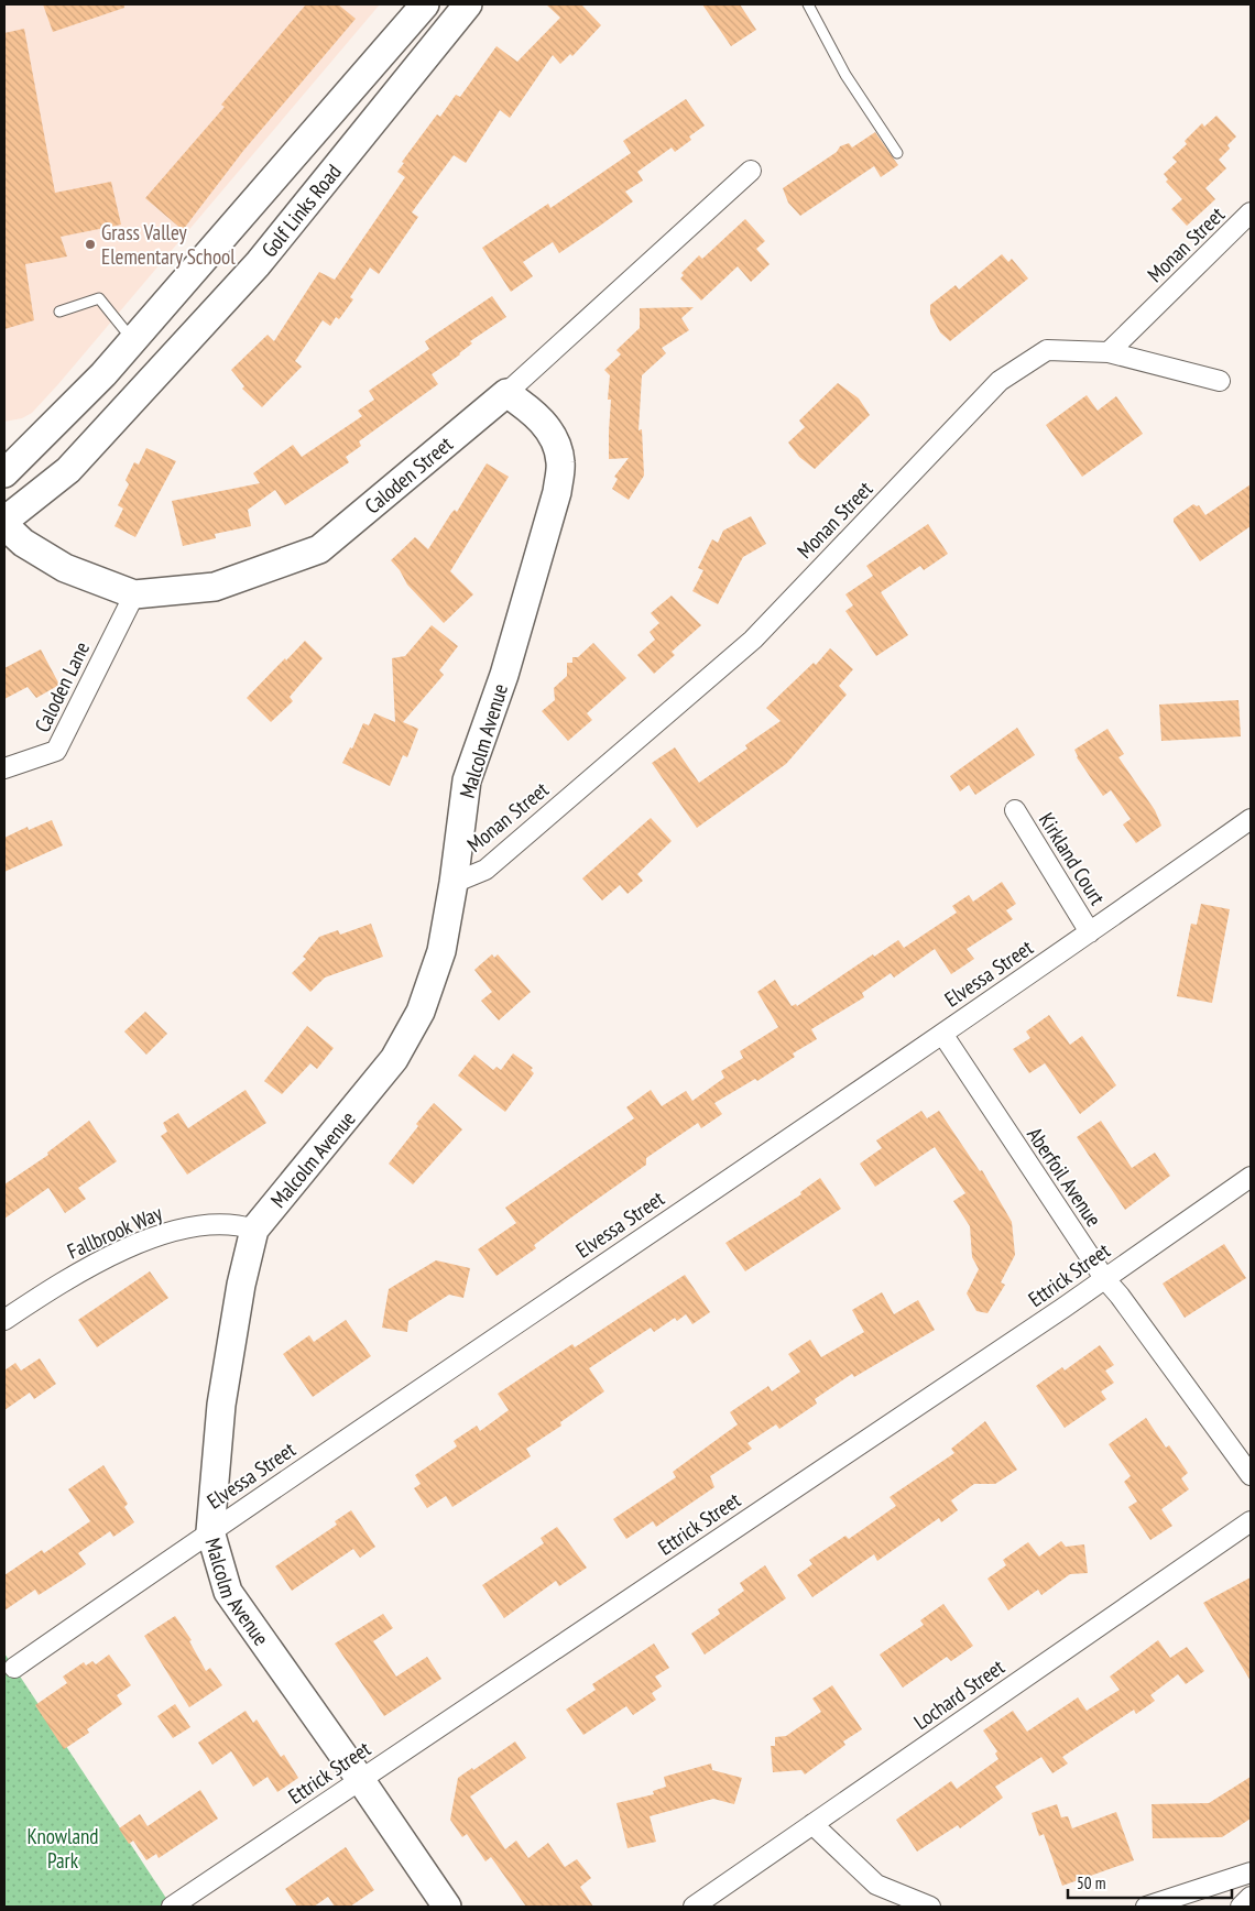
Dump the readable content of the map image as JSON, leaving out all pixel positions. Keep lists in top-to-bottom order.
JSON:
{
  "streets": {
    "street": [
      "Golf Links Road",
      "Monan Street",
      "Caloden Street",
      "Caloden Lane",
      "Malcolm Avenue",
      "Kirkland Court",
      "Elvessa Street",
      "Aberfoil Avenue",
      "Fallbrook Way",
      "Ettrick Street",
      "Lochard Street"
    ]
  },
  "crossings": [
    ["Monan Street", "Malcolm Avenue"],
    ["Caloden Street", "Caloden Lane"],
    ["Caloden Street", "Malcolm Avenue"],
    ["Malcolm Avenue", "Elvessa Street"],
    ["Malcolm Avenue", "Fallbrook Way"],
    ["Malcolm Avenue", "Ettrick Street"],
    ["Kirkland Court", "Elvessa Street"],
    ["Elvessa Street", "Aberfoil Avenue"],
    ["Aberfoil Avenue", "Ettrick Street"]
  ],
  "parks": ["Knowland Park"],
  "places": ["Grass Valley Elementary School"],
  "scale_bar": "50 m"
}
